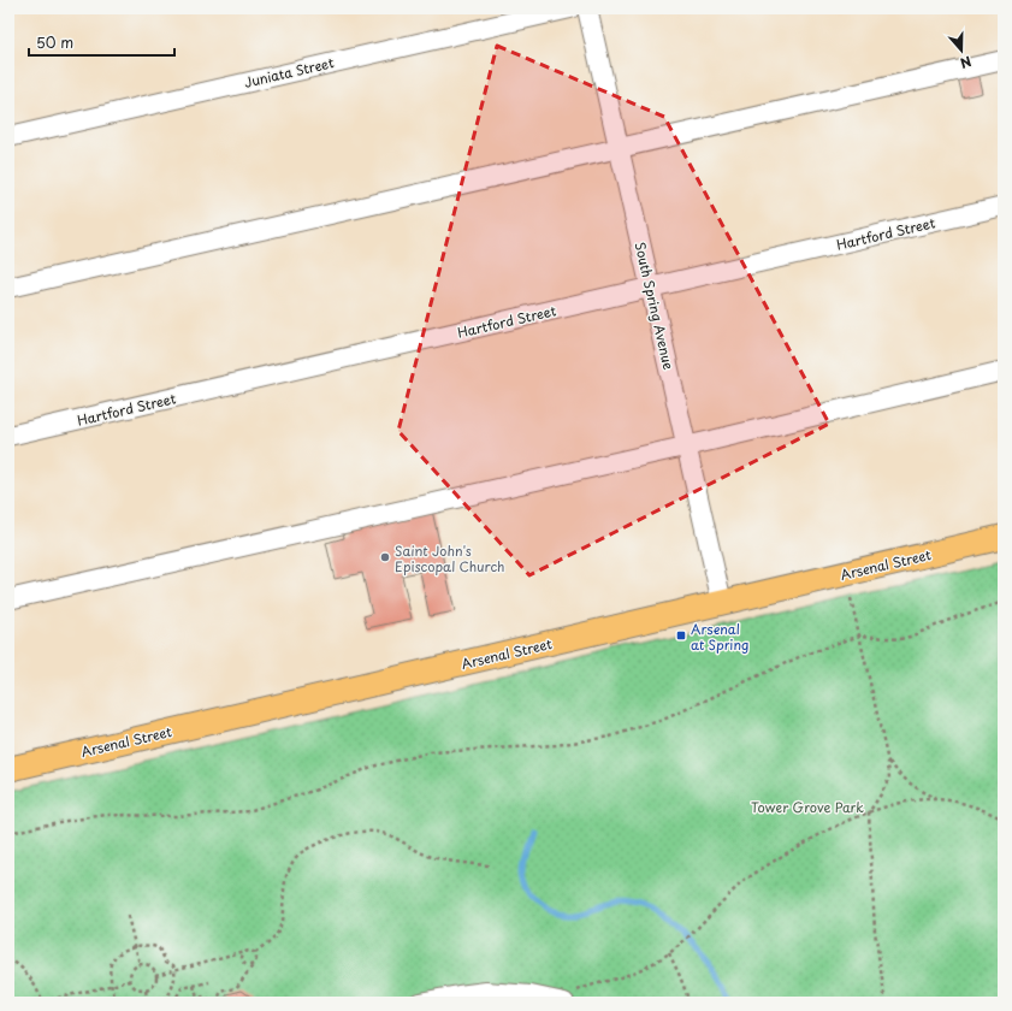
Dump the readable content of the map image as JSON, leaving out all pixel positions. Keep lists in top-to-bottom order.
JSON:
{
  "streets": {
    "main road": ["Arsenal Street"],
    "street": ["Juniata Street", "Hartford Street", "South Spring Avenue"]
  },
  "crossings": [
    ["Hartford Street", "South Spring Avenue"],
    ["South Spring Avenue", "Arsenal Street"]
  ],
  "parks": ["Tower Grove Park"],
  "places": {
    "other": ["Saint John's Episcopal Church"],
    "transit": ["Arsenal at Spring"]
  },
  "scale_bar": "50 m",
  "north": "bottom"
}
